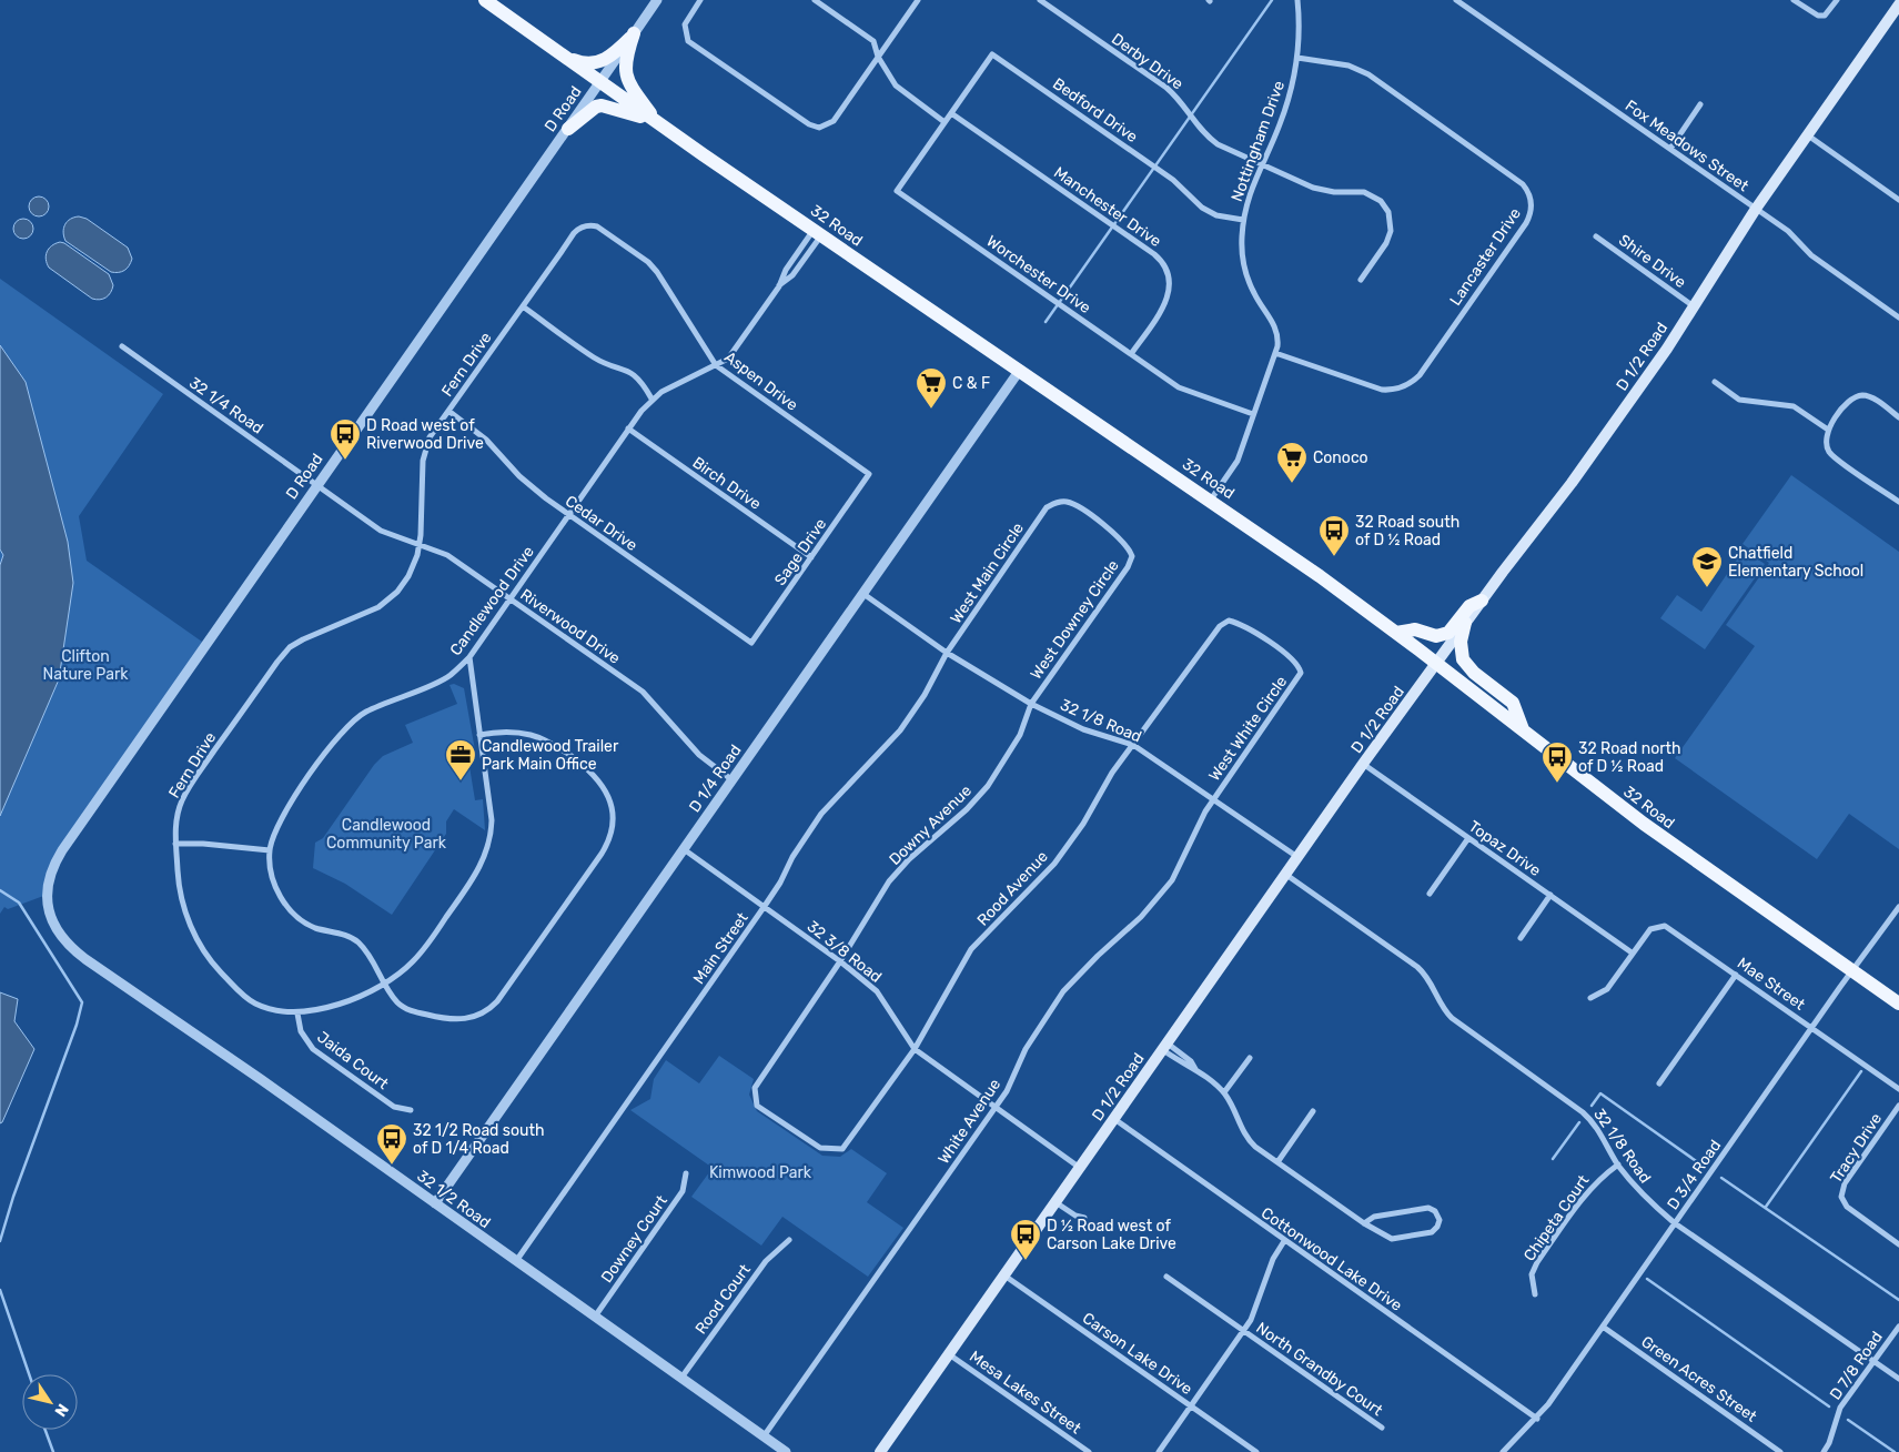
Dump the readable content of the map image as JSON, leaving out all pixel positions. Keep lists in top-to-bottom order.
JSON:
{
  "streets": {
    "main road": ["32 Road", "D 1/2 Road"],
    "street": [
      "Derby Drive",
      "D Road",
      "Bedford Drive",
      "Nottingham Drive",
      "Fox Meadows Street",
      "Manchester Drive",
      "Lancaster Drive",
      "Shire Drive",
      "Worchester Drive",
      "Fern Drive",
      "Aspen Drive",
      "32 1/4 Road",
      "Birch Drive",
      "Cedar Drive",
      "Sage Drive",
      "West Main Circle",
      "Candlewood Drive",
      "West Downey Circle",
      "Riverwood Drive",
      "32 1/8 Road",
      "West White Circle",
      "D 1/4 Road",
      "Downy Avenue",
      "Topaz Drive",
      "Rood Avenue",
      "Main Street",
      "32 3/8 Road",
      "Mae Street",
      "Jaida Court",
      "White Avenue",
      "Tracy Drive",
      "D 3/4 Road",
      "32 1/2 Road",
      "Chipeta Court",
      "Downey Court",
      "Cottonwood Lake Drive",
      "Rood Court",
      "Carson Lake Drive",
      "D 7/8 Road",
      "North Grandby Court",
      "Green Acres Street",
      "Mesa Lakes Street"
    ]
  },
  "crossings": [
    ["Derby Drive", "Nottingham Drive"],
    ["D Road", "32 Road"],
    ["D Road", "32 1/4 Road"],
    ["D Road", "Riverwood Drive"],
    ["D Road", "32 1/2 Road"],
    ["Bedford Drive", "Nottingham Drive"],
    ["Bedford Drive", "Manchester Drive"],
    ["Bedford Drive", "Worchester Drive"],
    ["Nottingham Drive", "32 Road"],
    ["Nottingham Drive", "Lancaster Drive"],
    ["Nottingham Drive", "Worchester Drive"],
    ["Fox Meadows Street", "D 1/2 Road"],
    ["Manchester Drive", "Worchester Drive"],
    ["32 Road", "D 1/2 Road"],
    ["32 Road", "Candlewood Drive"],
    ["32 Road", "D 1/4 Road"],
    ["32 Road", "D 3/4 Road"],
    ["Shire Drive", "D 1/2 Road"],
    ["D 1/2 Road", "32 1/8 Road"],
    ["D 1/2 Road", "Topaz Drive"],
    ["D 1/2 Road", "32 3/8 Road"],
    ["D 1/2 Road", "Cottonwood Lake Drive"],
    ["D 1/2 Road", "Carson Lake Drive"],
    ["D 1/2 Road", "Mesa Lakes Street"],
    ["Fern Drive", "Aspen Drive"],
    ["Fern Drive", "Cedar Drive"],
    ["Fern Drive", "Candlewood Drive"],
    ["Fern Drive", "Riverwood Drive"],
    ["Fern Drive", "Jaida Court"],
    ["Aspen Drive", "Sage Drive"],
    ["Aspen Drive", "Candlewood Drive"],
    ["32 1/4 Road", "Riverwood Drive"],
    ["Birch Drive", "Sage Drive"],
    ["Birch Drive", "Candlewood Drive"],
    ["Cedar Drive", "Sage Drive"],
    ["Cedar Drive", "Candlewood Drive"],
    ["West Main Circle", "West Downey Circle"],
    ["West Main Circle", "32 1/8 Road"],
    ["West Main Circle", "Main Street"],
    ["Candlewood Drive", "Riverwood Drive"],
    ["West Downey Circle", "32 1/8 Road"],
    ["West Downey Circle", "Downy Avenue"],
    ["Riverwood Drive", "D 1/4 Road"],
    ["32 1/8 Road", "West White Circle"],
    ["32 1/8 Road", "D 1/4 Road"],
    ["32 1/8 Road", "Downy Avenue"],
    ["32 1/8 Road", "Rood Avenue"],
    ["32 1/8 Road", "Main Street"],
    ["32 1/8 Road", "White Avenue"],
    ["32 1/8 Road", "D 3/4 Road"],
    ["32 1/8 Road", "Chipeta Court"],
    ["32 1/8 Road", "D 7/8 Road"],
    ["West White Circle", "Rood Avenue"],
    ["West White Circle", "White Avenue"],
    ["D 1/4 Road", "32 3/8 Road"],
    ["D 1/4 Road", "32 1/2 Road"],
    ["Downy Avenue", "Rood Avenue"],
    ["Downy Avenue", "32 3/8 Road"],
    ["Topaz Drive", "Mae Street"],
    ["Rood Avenue", "32 3/8 Road"],
    ["Main Street", "32 3/8 Road"],
    ["Main Street", "32 1/2 Road"],
    ["32 3/8 Road", "White Avenue"],
    ["Mae Street", "D 3/4 Road"],
    ["White Avenue", "32 1/2 Road"],
    ["D 3/4 Road", "Cottonwood Lake Drive"],
    ["D 3/4 Road", "Green Acres Street"],
    ["32 1/2 Road", "Downey Court"],
    ["32 1/2 Road", "Rood Court"]
  ],
  "parks": ["Clifton Nature Park", "Candlewood Community Park", "Kimwood Park"],
  "places": {
    "supermarket": ["C & F", "Conoco"],
    "bus stop": [
      "D Road west of Riverwood Drive",
      "32 Road south of D ½ Road",
      "32 Road north of D ½ Road",
      "32 1/2 Road south of D 1/4 Road",
      "D ½ Road west of Carson Lake Drive"
    ],
    "school or university": ["Chatfield Elementary School"],
    "office": ["Candlewood Trailer Park Main Office"]
  },
  "north": "bottom right"
}
